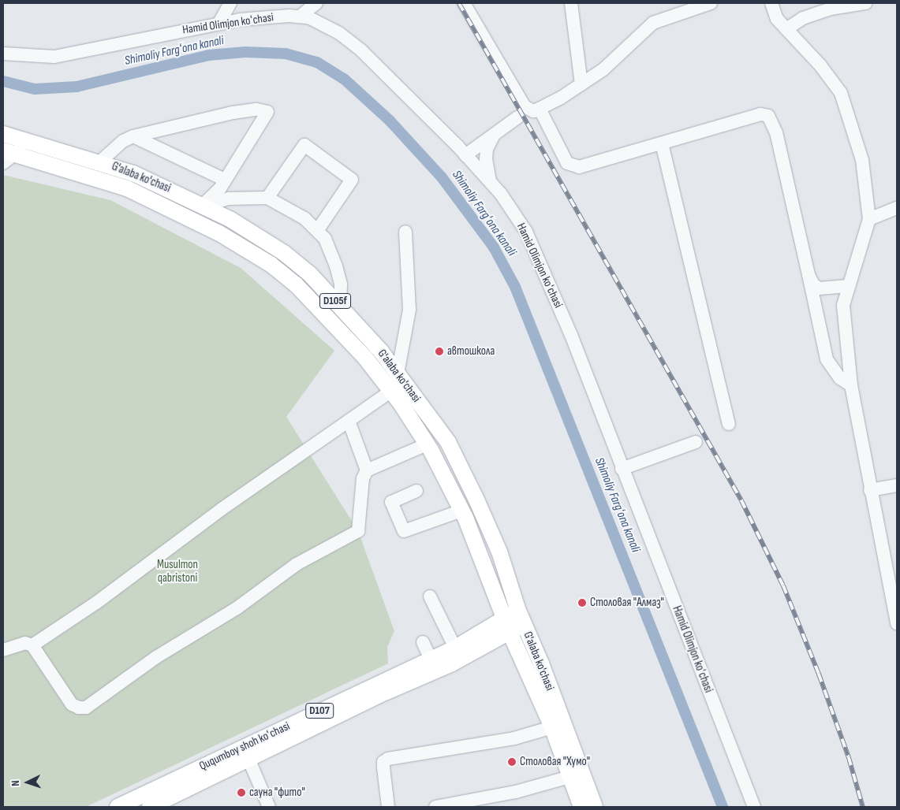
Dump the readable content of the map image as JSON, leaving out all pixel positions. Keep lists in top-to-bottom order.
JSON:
{
  "streets": {
    "main road": [
      "G'alaba ko'chasi",
      "D105f",
      "D107",
      "Ququmboy shoh koʻchasi"
    ],
    "street": ["Hamid Olimjon koʻchasi"]
  },
  "crossings": [
    ["G'alaba ko'chasi", "Ququmboy shoh koʻchasi"]
  ],
  "water": ["Shimoliy Fargʻona kanali"],
  "parks": ["Musulmon qabristoni"],
  "places": [
    "автошкола",
    "Столовая \"Алмаз\"",
    "Столовая \"Хумо\"",
    "сауна \"фито\""
  ],
  "north": "left"
}
